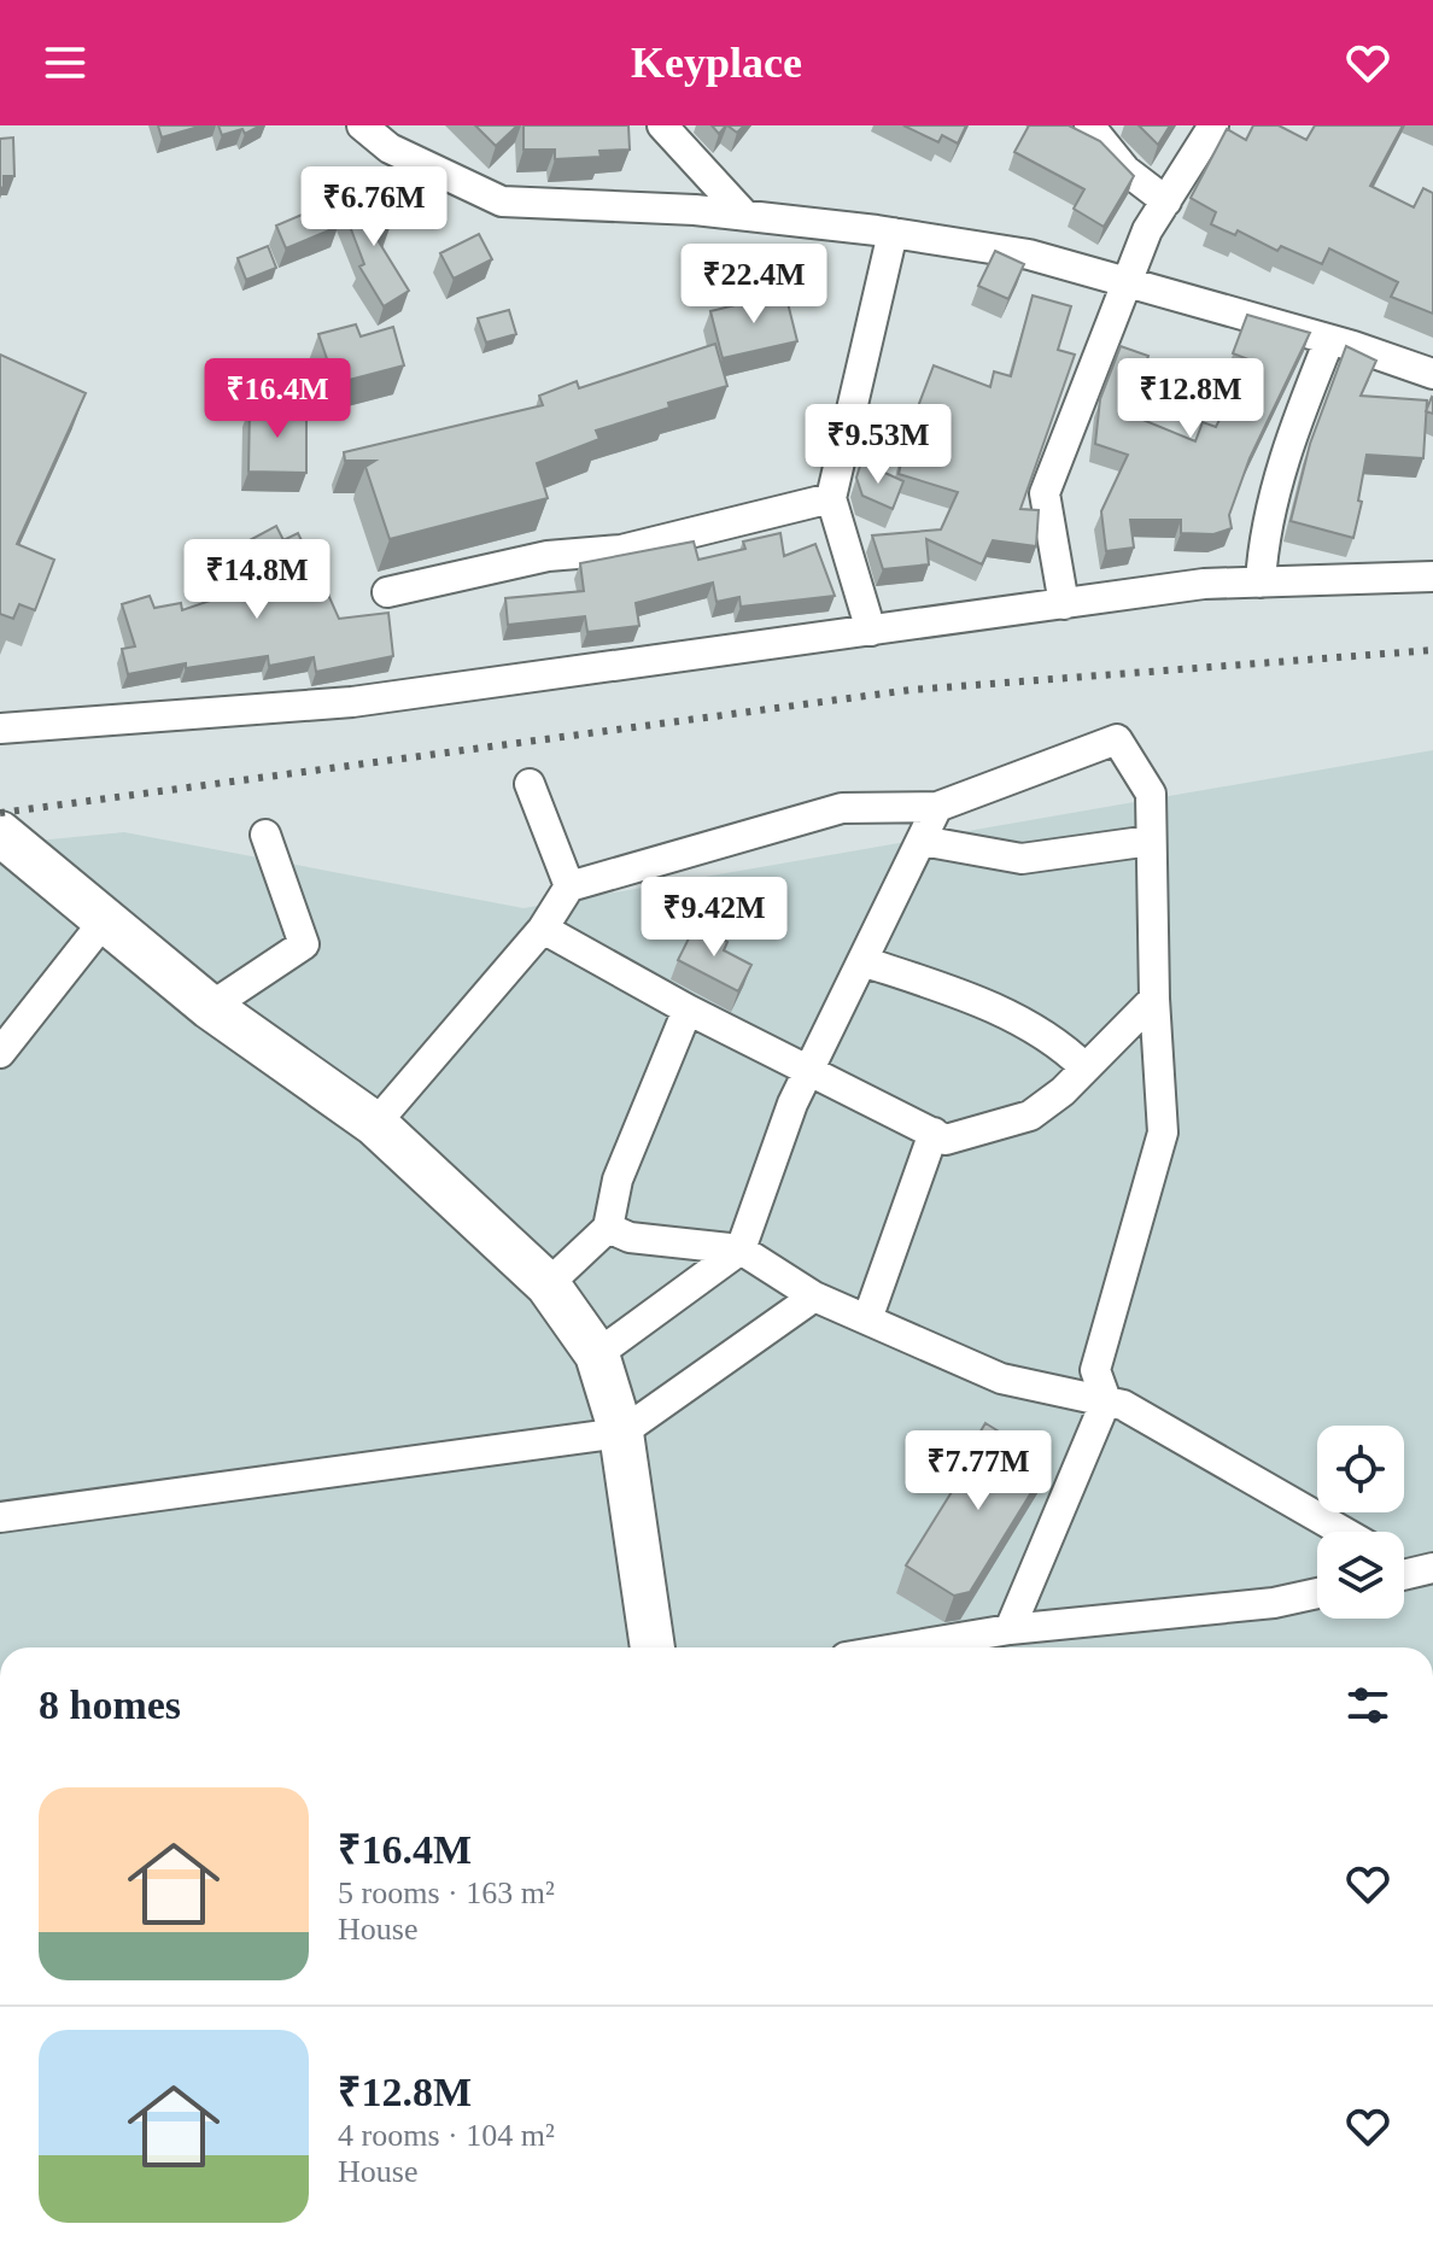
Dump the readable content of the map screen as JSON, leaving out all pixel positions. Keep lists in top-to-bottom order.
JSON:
{
  "page": {
    "header": "Keyplace",
    "price": [
      "₹6.76M",
      "₹22.4M",
      "₹16.4M",
      "₹12.8M",
      "₹9.53M",
      "₹14.8M",
      "₹9.42M",
      "₹7.77M"
    ],
    "heading": "8 homes",
    "list": [
      {
        "name": "₹16.4M",
        "note": "5 rooms · 163 m² · House"
      },
      {
        "name": "₹12.8M",
        "note": "4 rooms · 104 m² · House"
      }
    ]
  }
}
